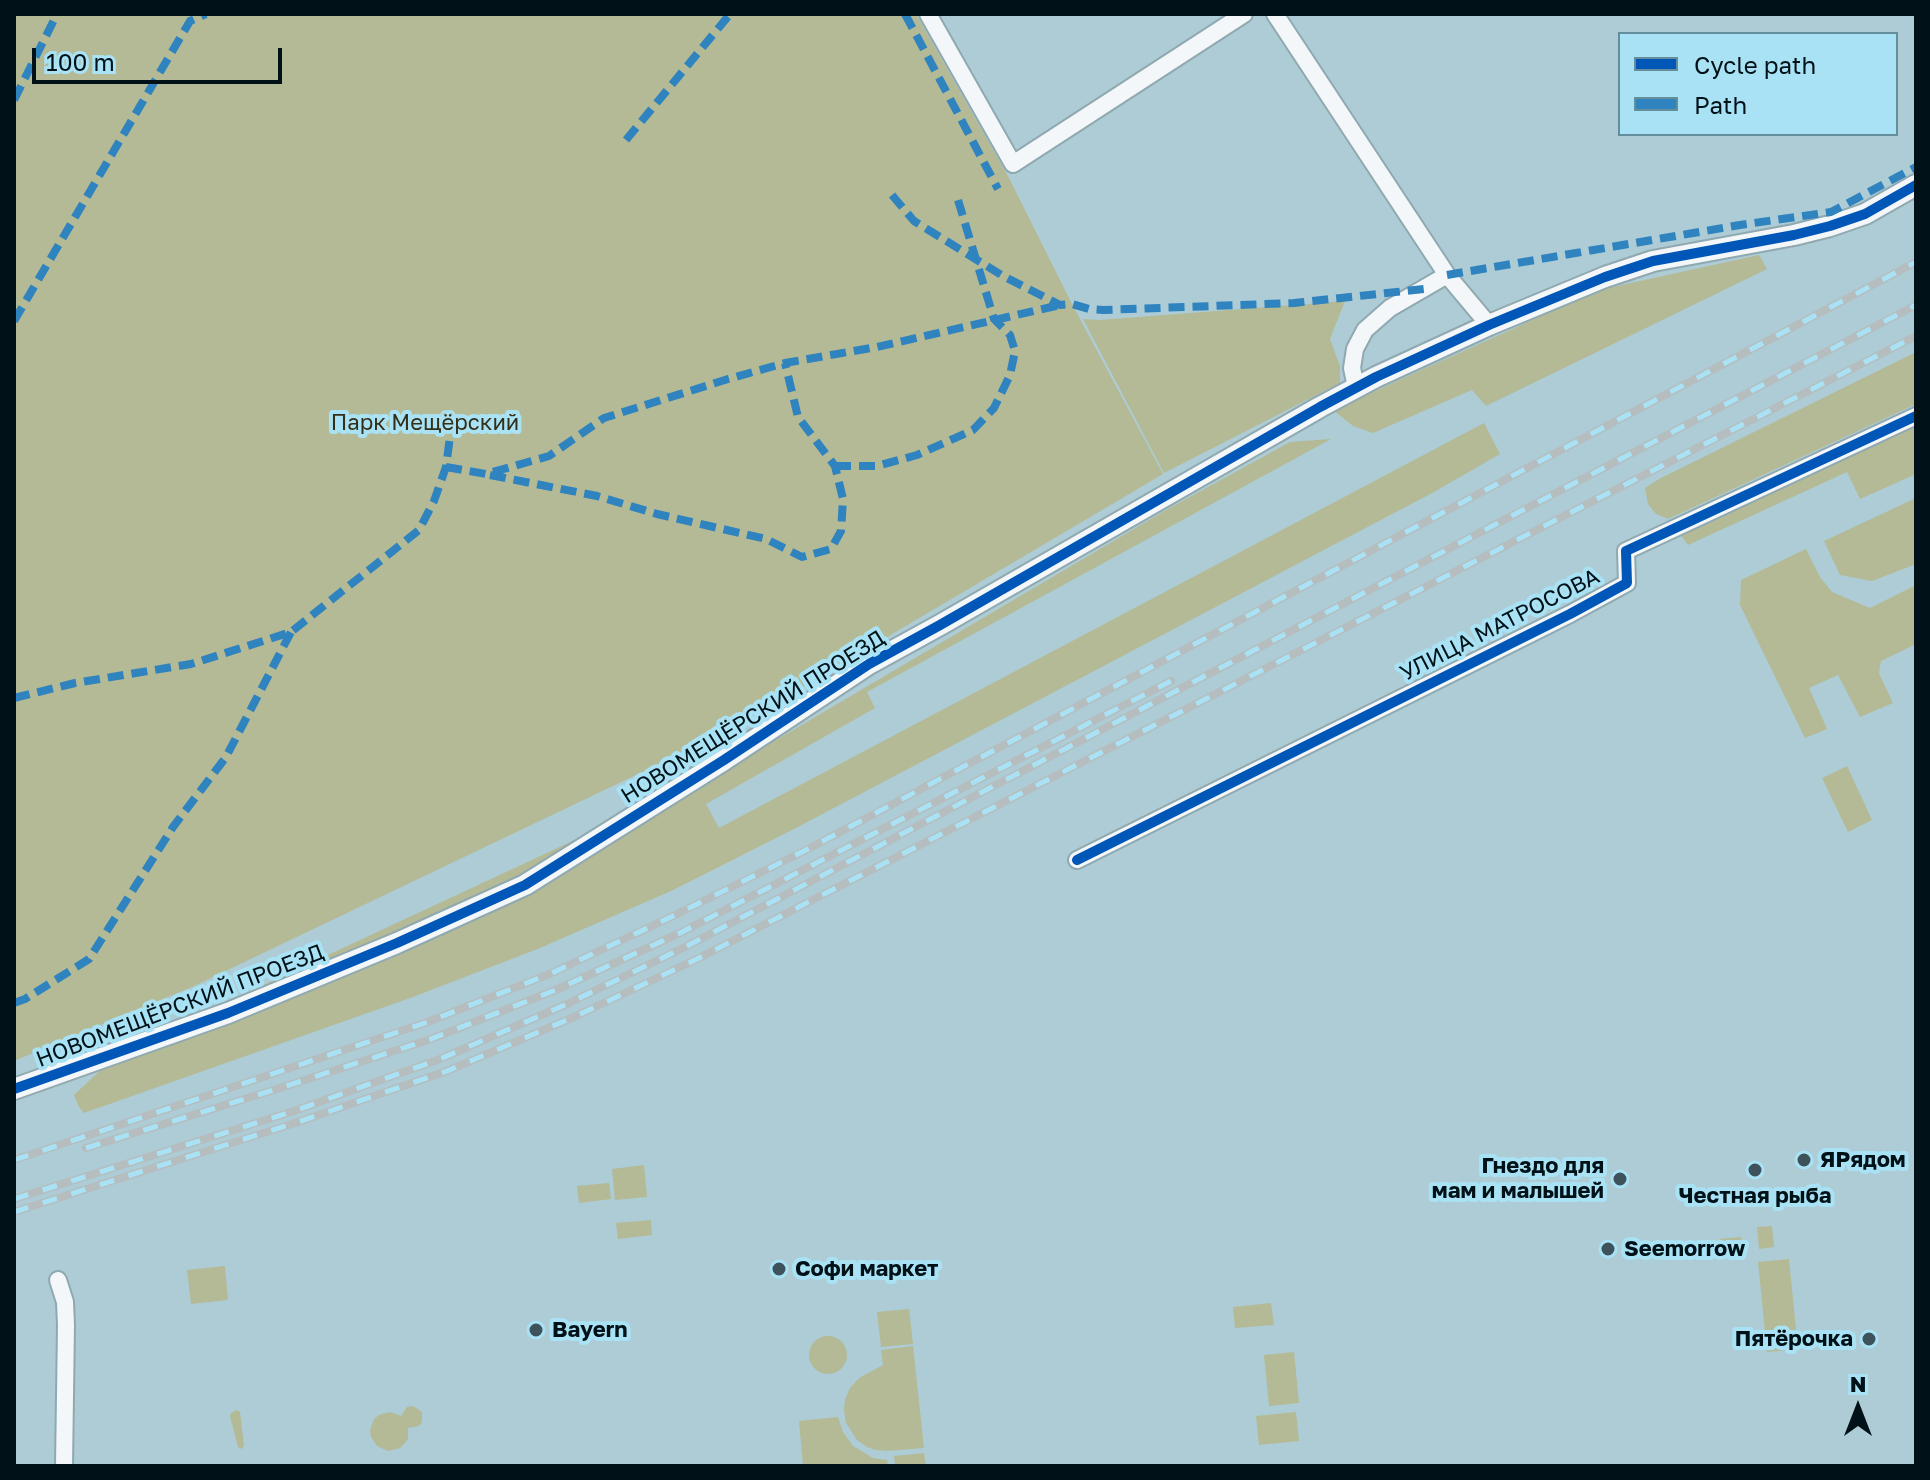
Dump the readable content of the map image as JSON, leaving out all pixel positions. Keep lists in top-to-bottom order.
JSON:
{
  "streets": {
    "street": ["УЛИЦА МАТРОСОВА", "НОВОМЕЩЁРСКИЙ ПРОЕЗД"]
  },
  "parks": ["Парк Мещёрский"],
  "places": [
    "ЯРядом",
    "Честная рыба",
    "Гнездо для мам и малышей",
    "Seemorrow",
    "Софи маркет",
    "Bayern",
    "Пятёрочка"
  ],
  "legend": ["Cycle path", "Path"],
  "scale_bar": "100 m",
  "north": "top"
}
